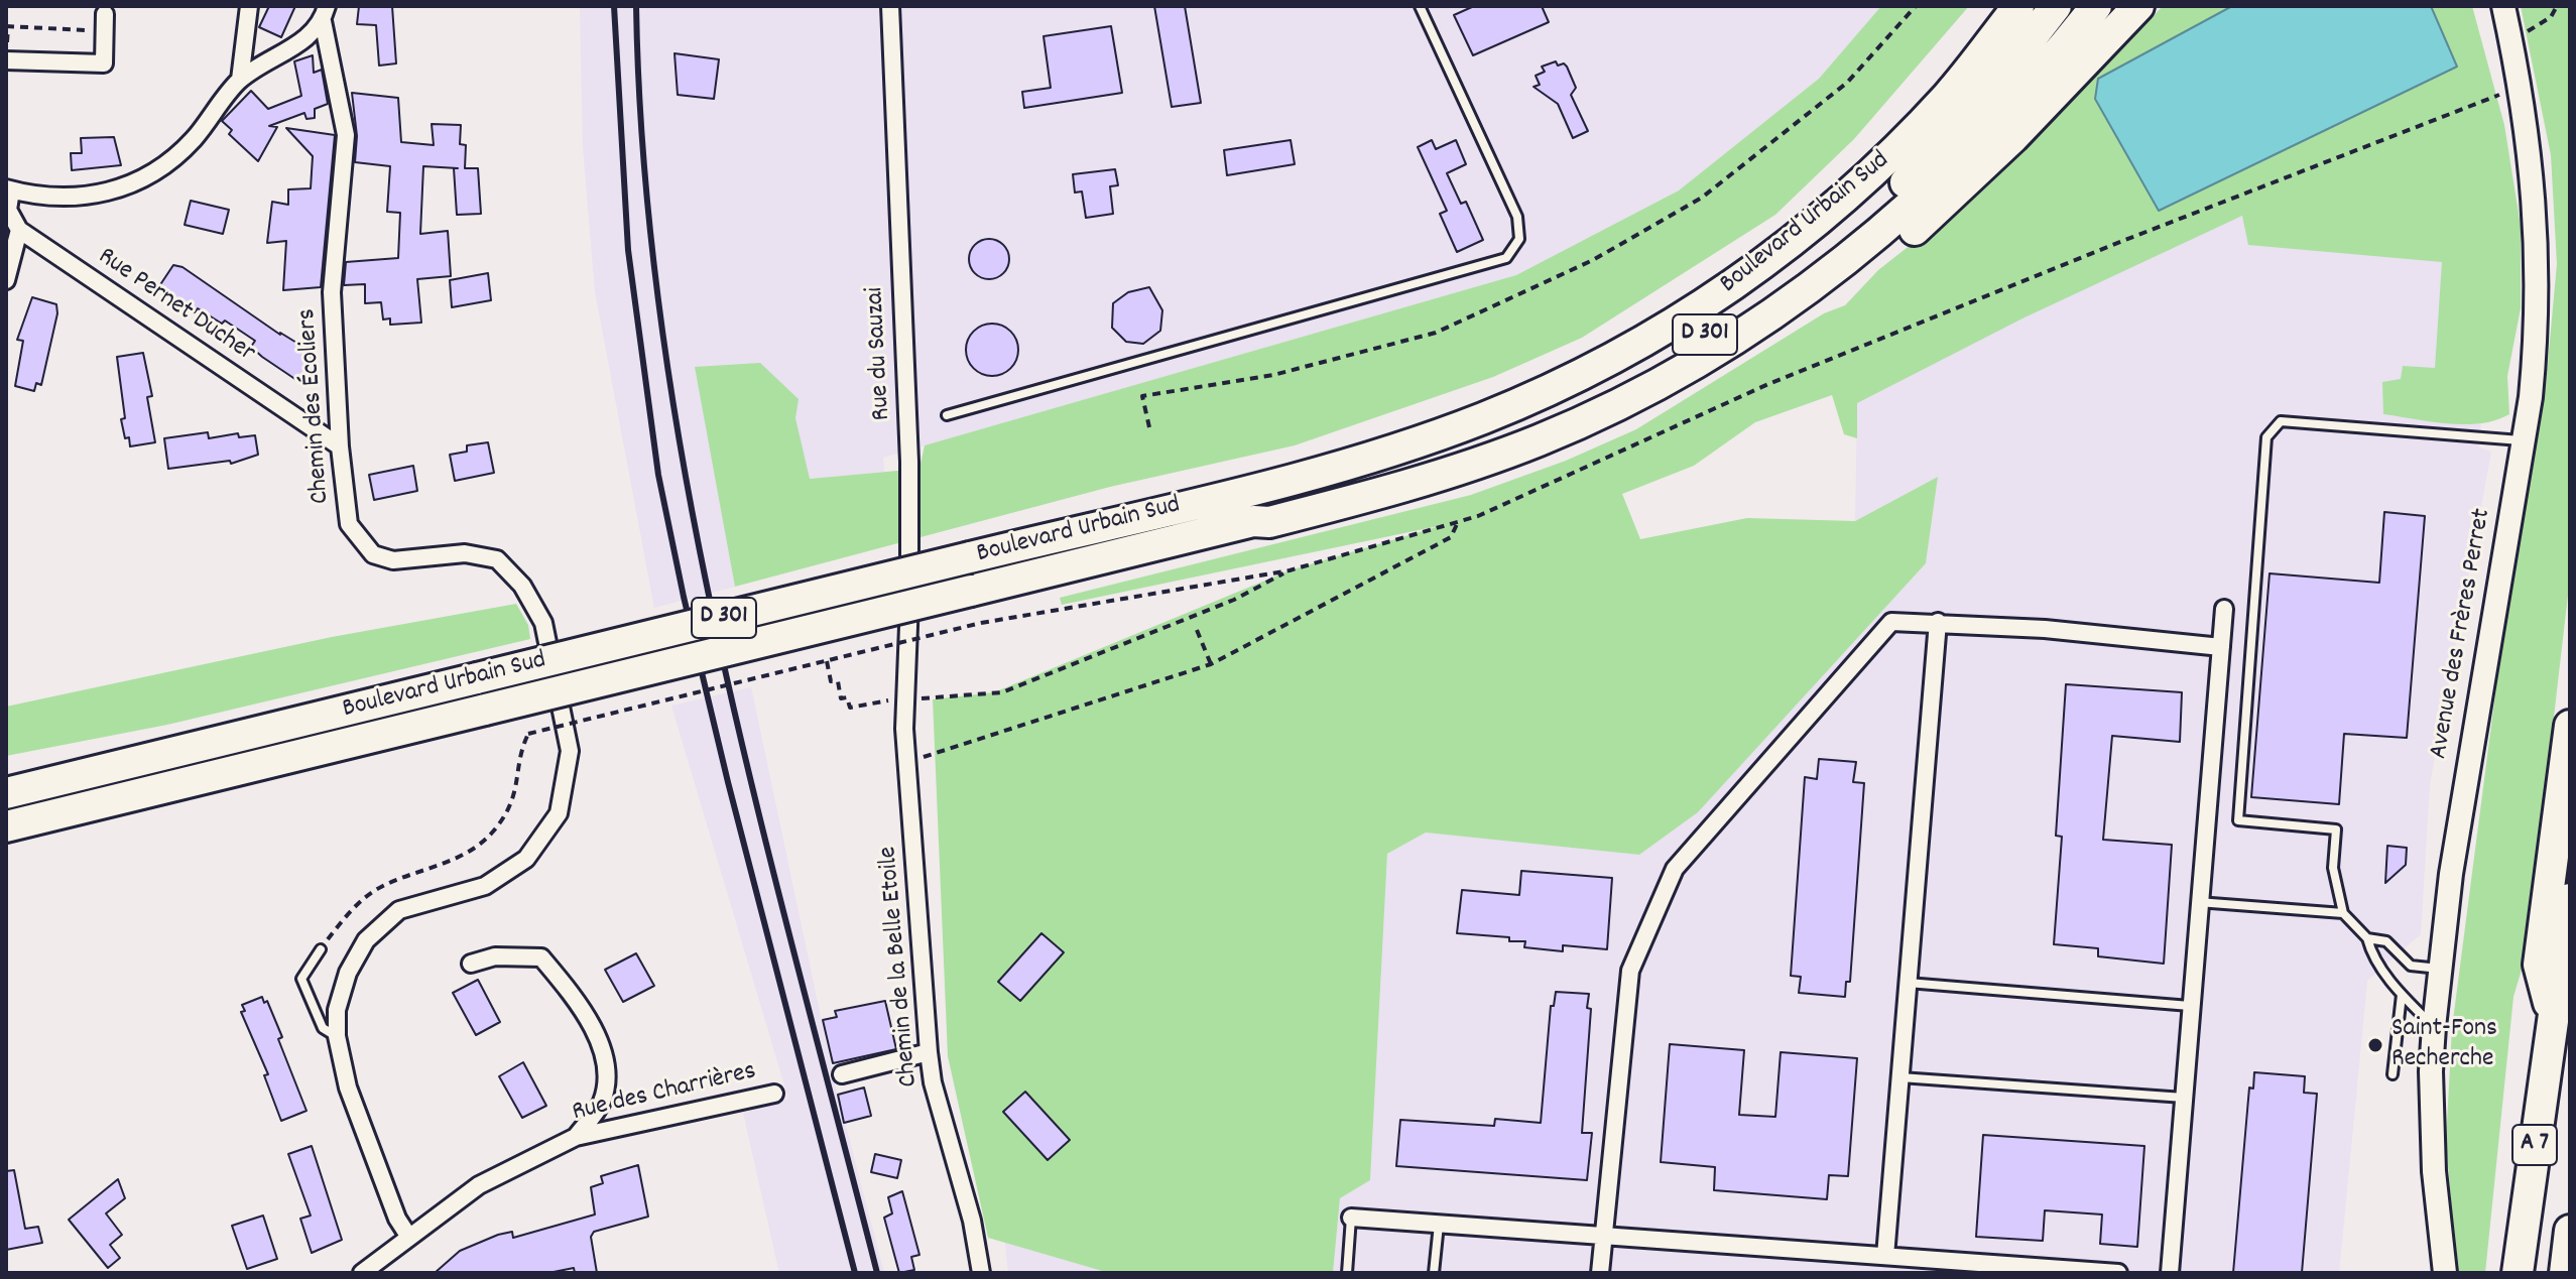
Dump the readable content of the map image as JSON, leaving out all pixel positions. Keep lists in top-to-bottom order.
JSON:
{
  "streets": {
    "highway": ["Boulevard Urbain Sud", "D 301", "A 7"],
    "street": [
      "Rue Pernet Ducher",
      "Rue du Sauzai",
      "Chemin des Écoliers",
      "Avenue des Frères Perret",
      "Chemin de la Belle Etoile",
      "Rue des Charrières"
    ]
  },
  "crossings": [
    ["Boulevard Urbain Sud", "D 301"],
    ["Rue Pernet Ducher", "Chemin des Écoliers"],
    ["Rue du Sauzai", "Chemin de la Belle Etoile"],
    ["Chemin des Écoliers", "Rue des Charrières"]
  ],
  "places": ["Saint-Fons Recherche"]
}
